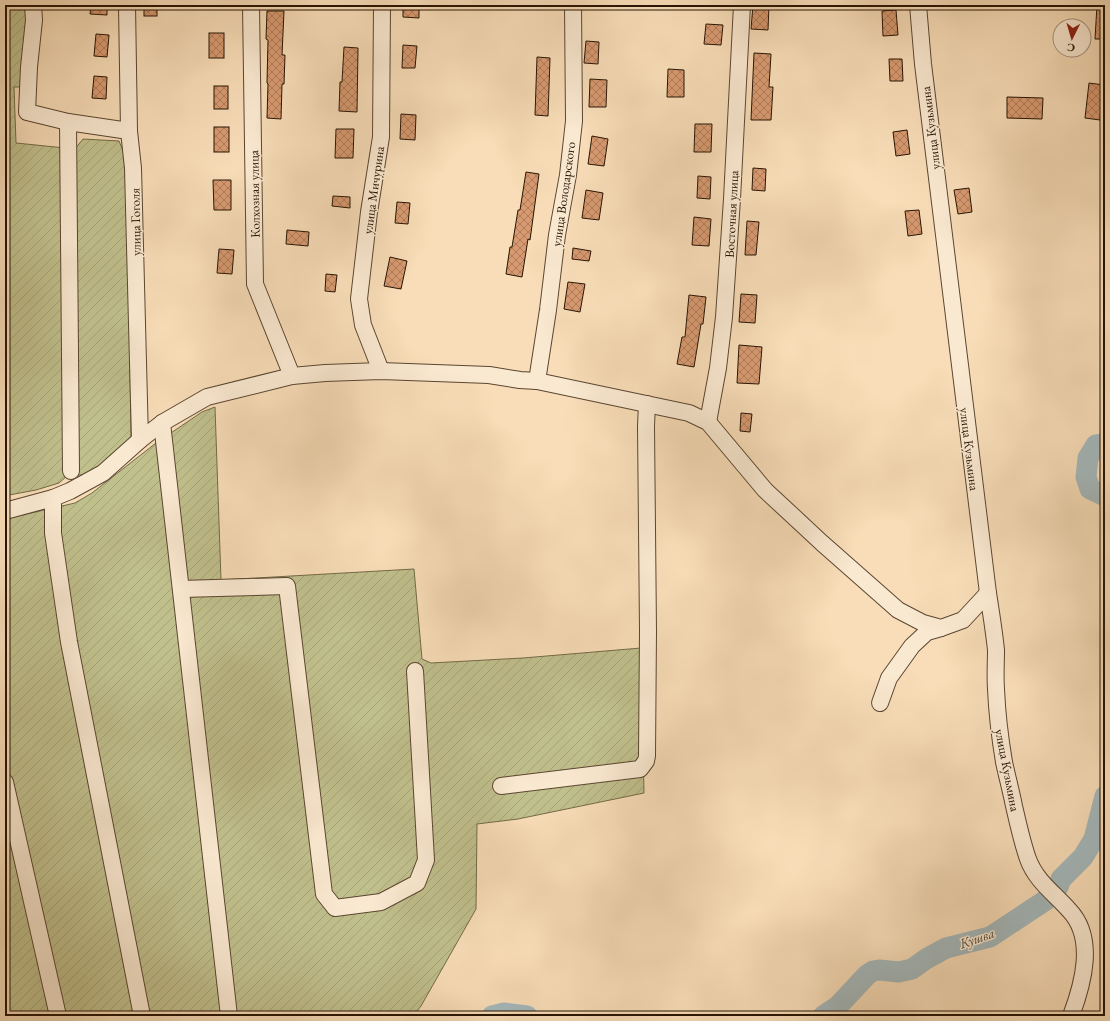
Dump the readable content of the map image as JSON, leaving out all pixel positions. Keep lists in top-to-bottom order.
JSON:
{
  "streets": {
    "street": [
      "улица Кузьмина",
      "улица Мичурина",
      "Колхозная улица",
      "улица Володарского",
      "Восточная улица",
      "улица Гоголя"
    ]
  },
  "water": ["Кушва"],
  "north": "bottom"
}
